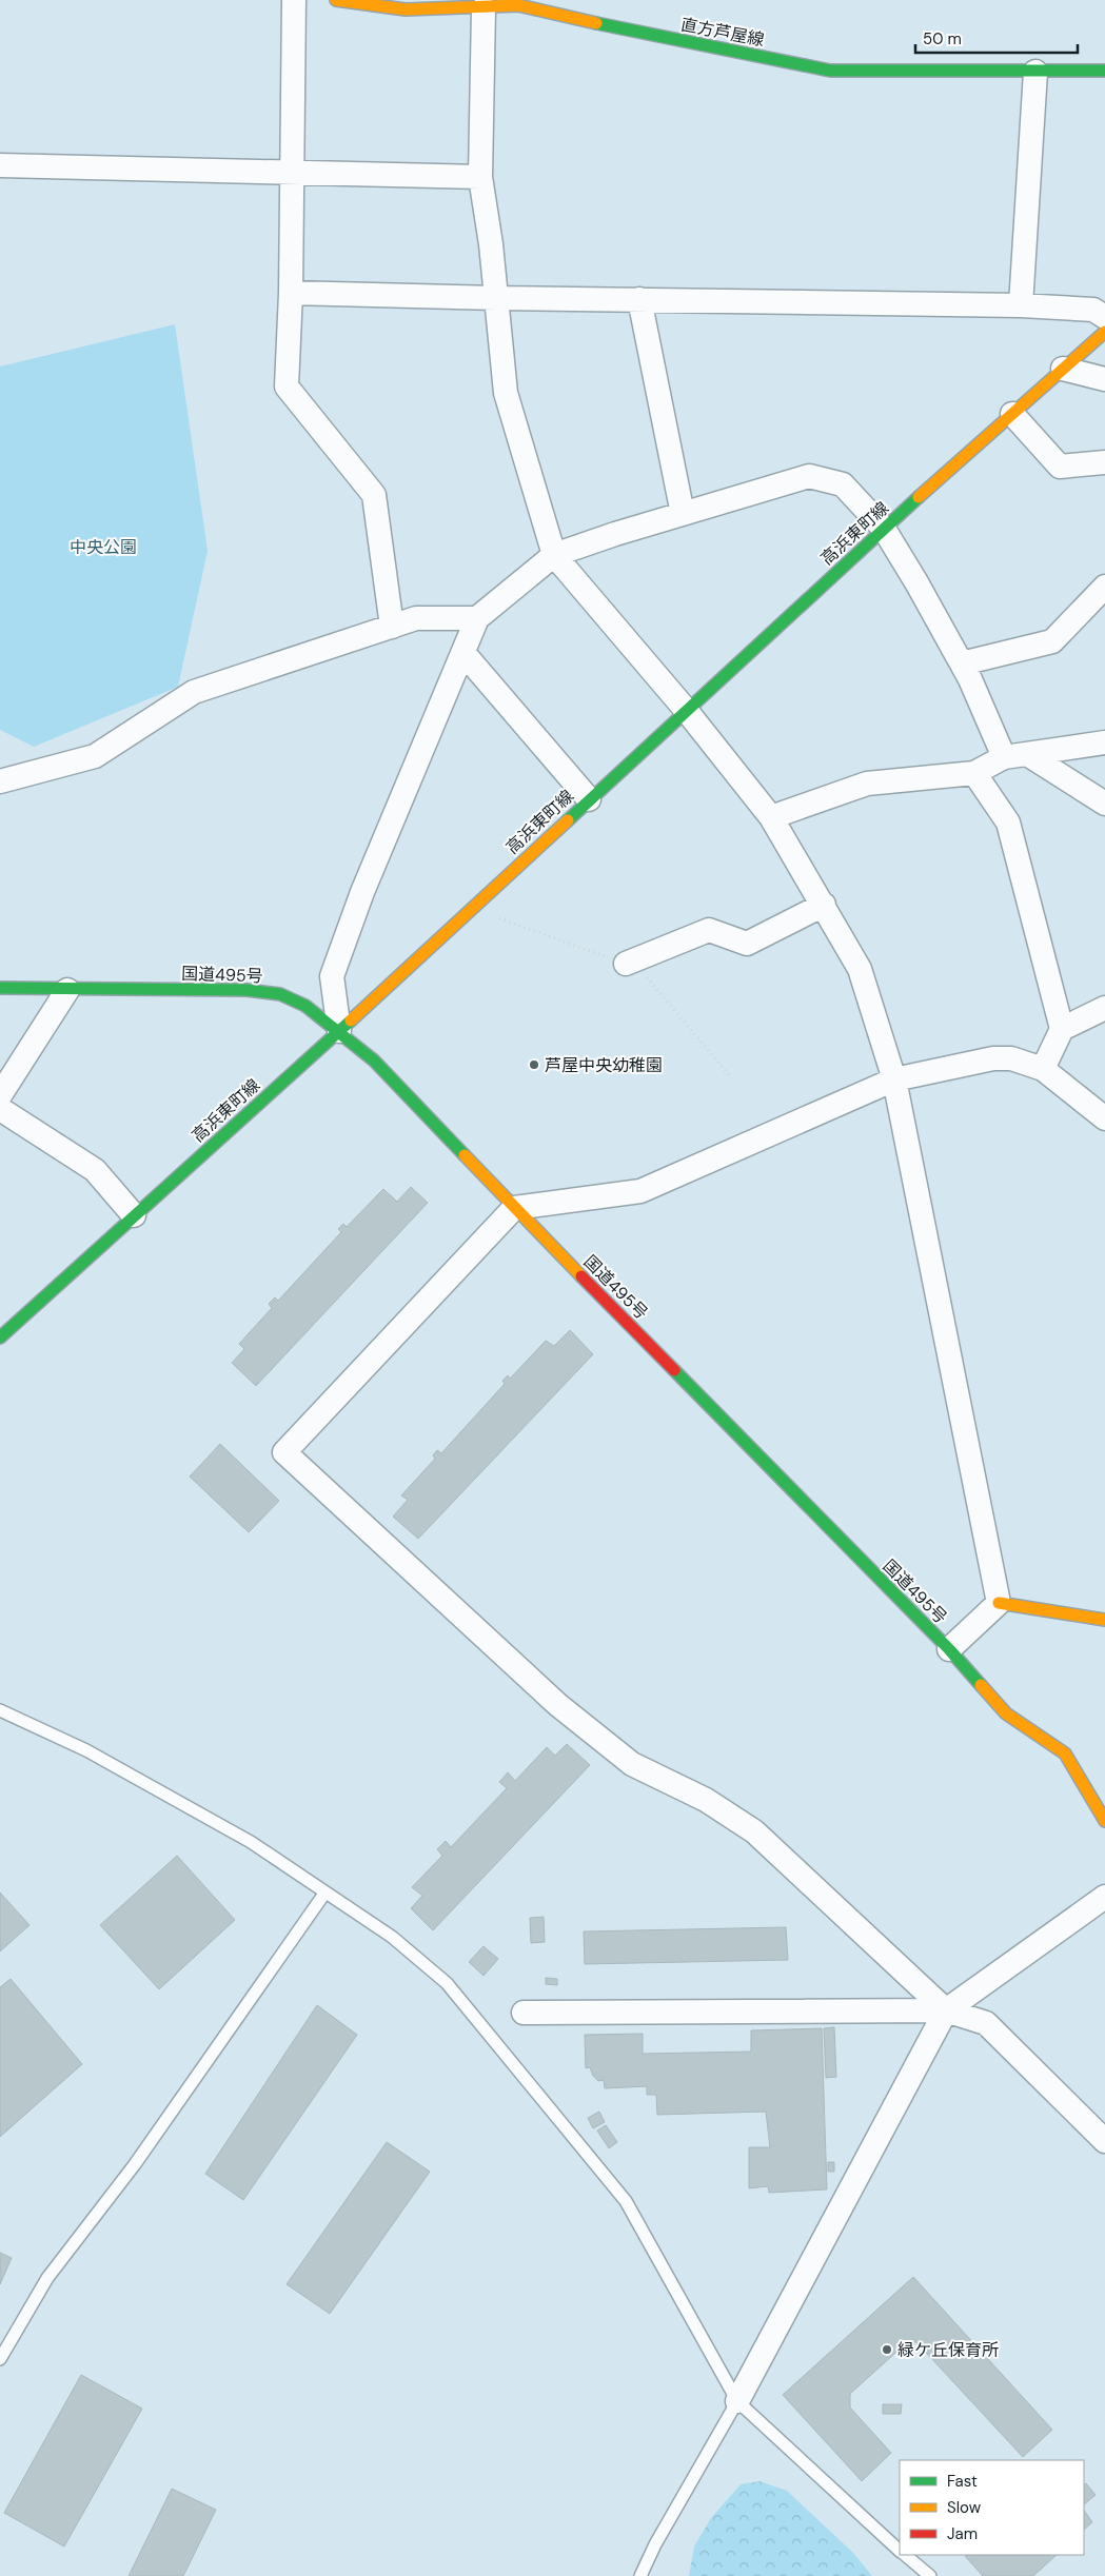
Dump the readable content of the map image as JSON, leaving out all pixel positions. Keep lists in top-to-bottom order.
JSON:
{
  "streets": {
    "main road": ["直方芦屋線", "高浜東町線", "国道495号"]
  },
  "crossings": [
    ["高浜東町線", "国道495号"]
  ],
  "parks": ["中央公園"],
  "places": ["芦屋中央幼稚園", "緑ケ丘保育所"],
  "legend": ["Fast", "Slow", "Jam"],
  "scale_bar": "50 m"
}
